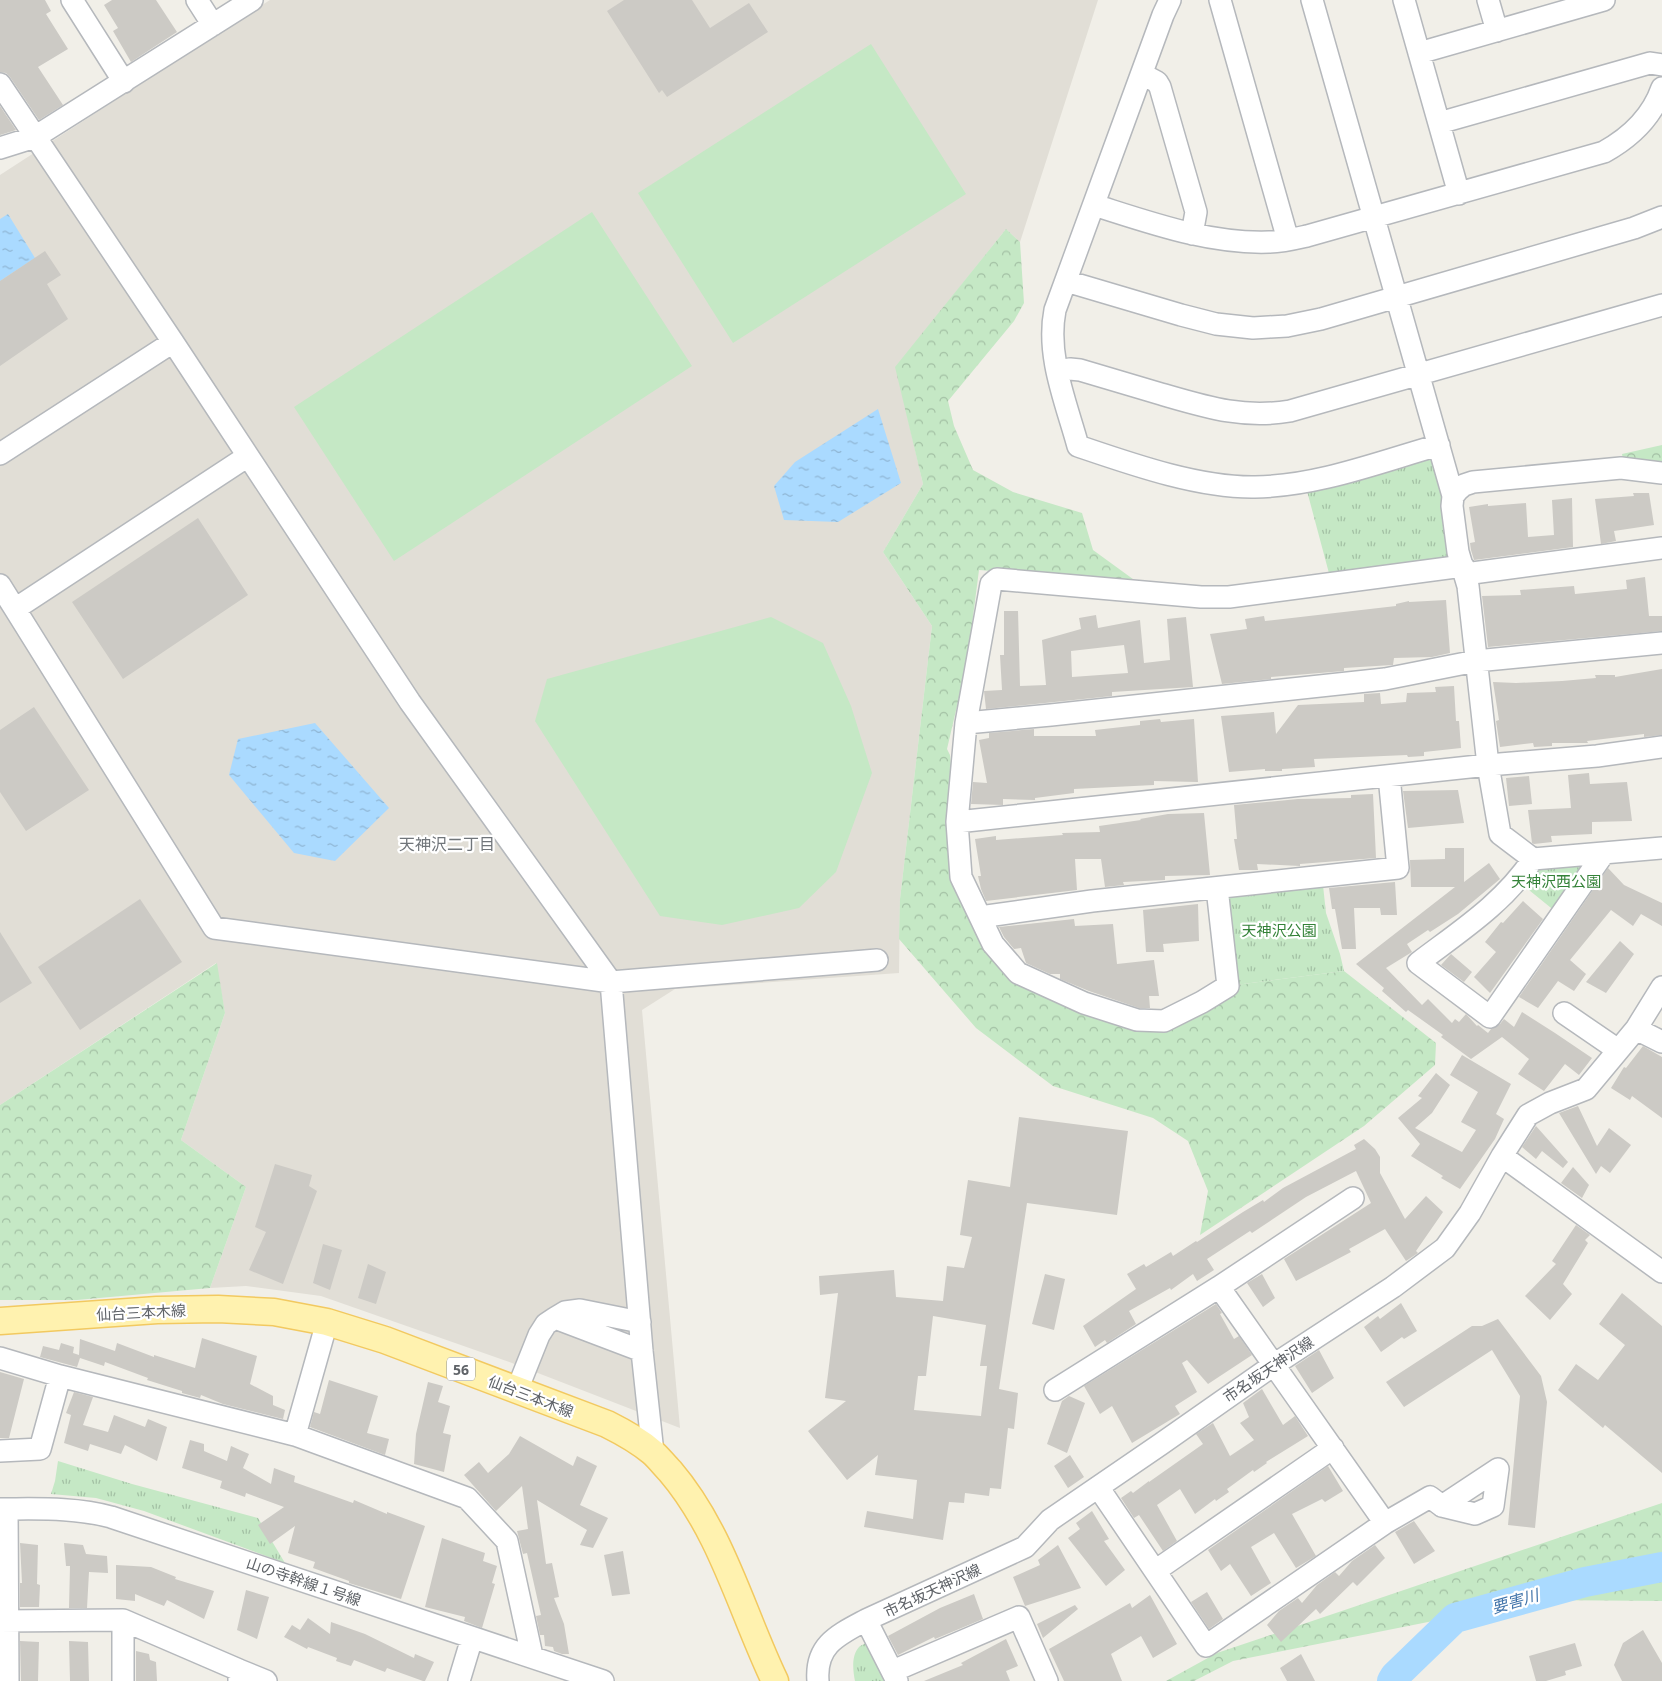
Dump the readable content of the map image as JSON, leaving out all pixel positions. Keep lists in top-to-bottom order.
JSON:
{
  "streets": {
    "main road": ["仙台三本木線", "56"],
    "street": ["市名坂天神沢線", "山の寺幹線１号線"]
  },
  "districts": ["天神沢二丁目"],
  "water": ["要害川"],
  "parks": ["天神沢西公園", "天神沢公園"]
}
